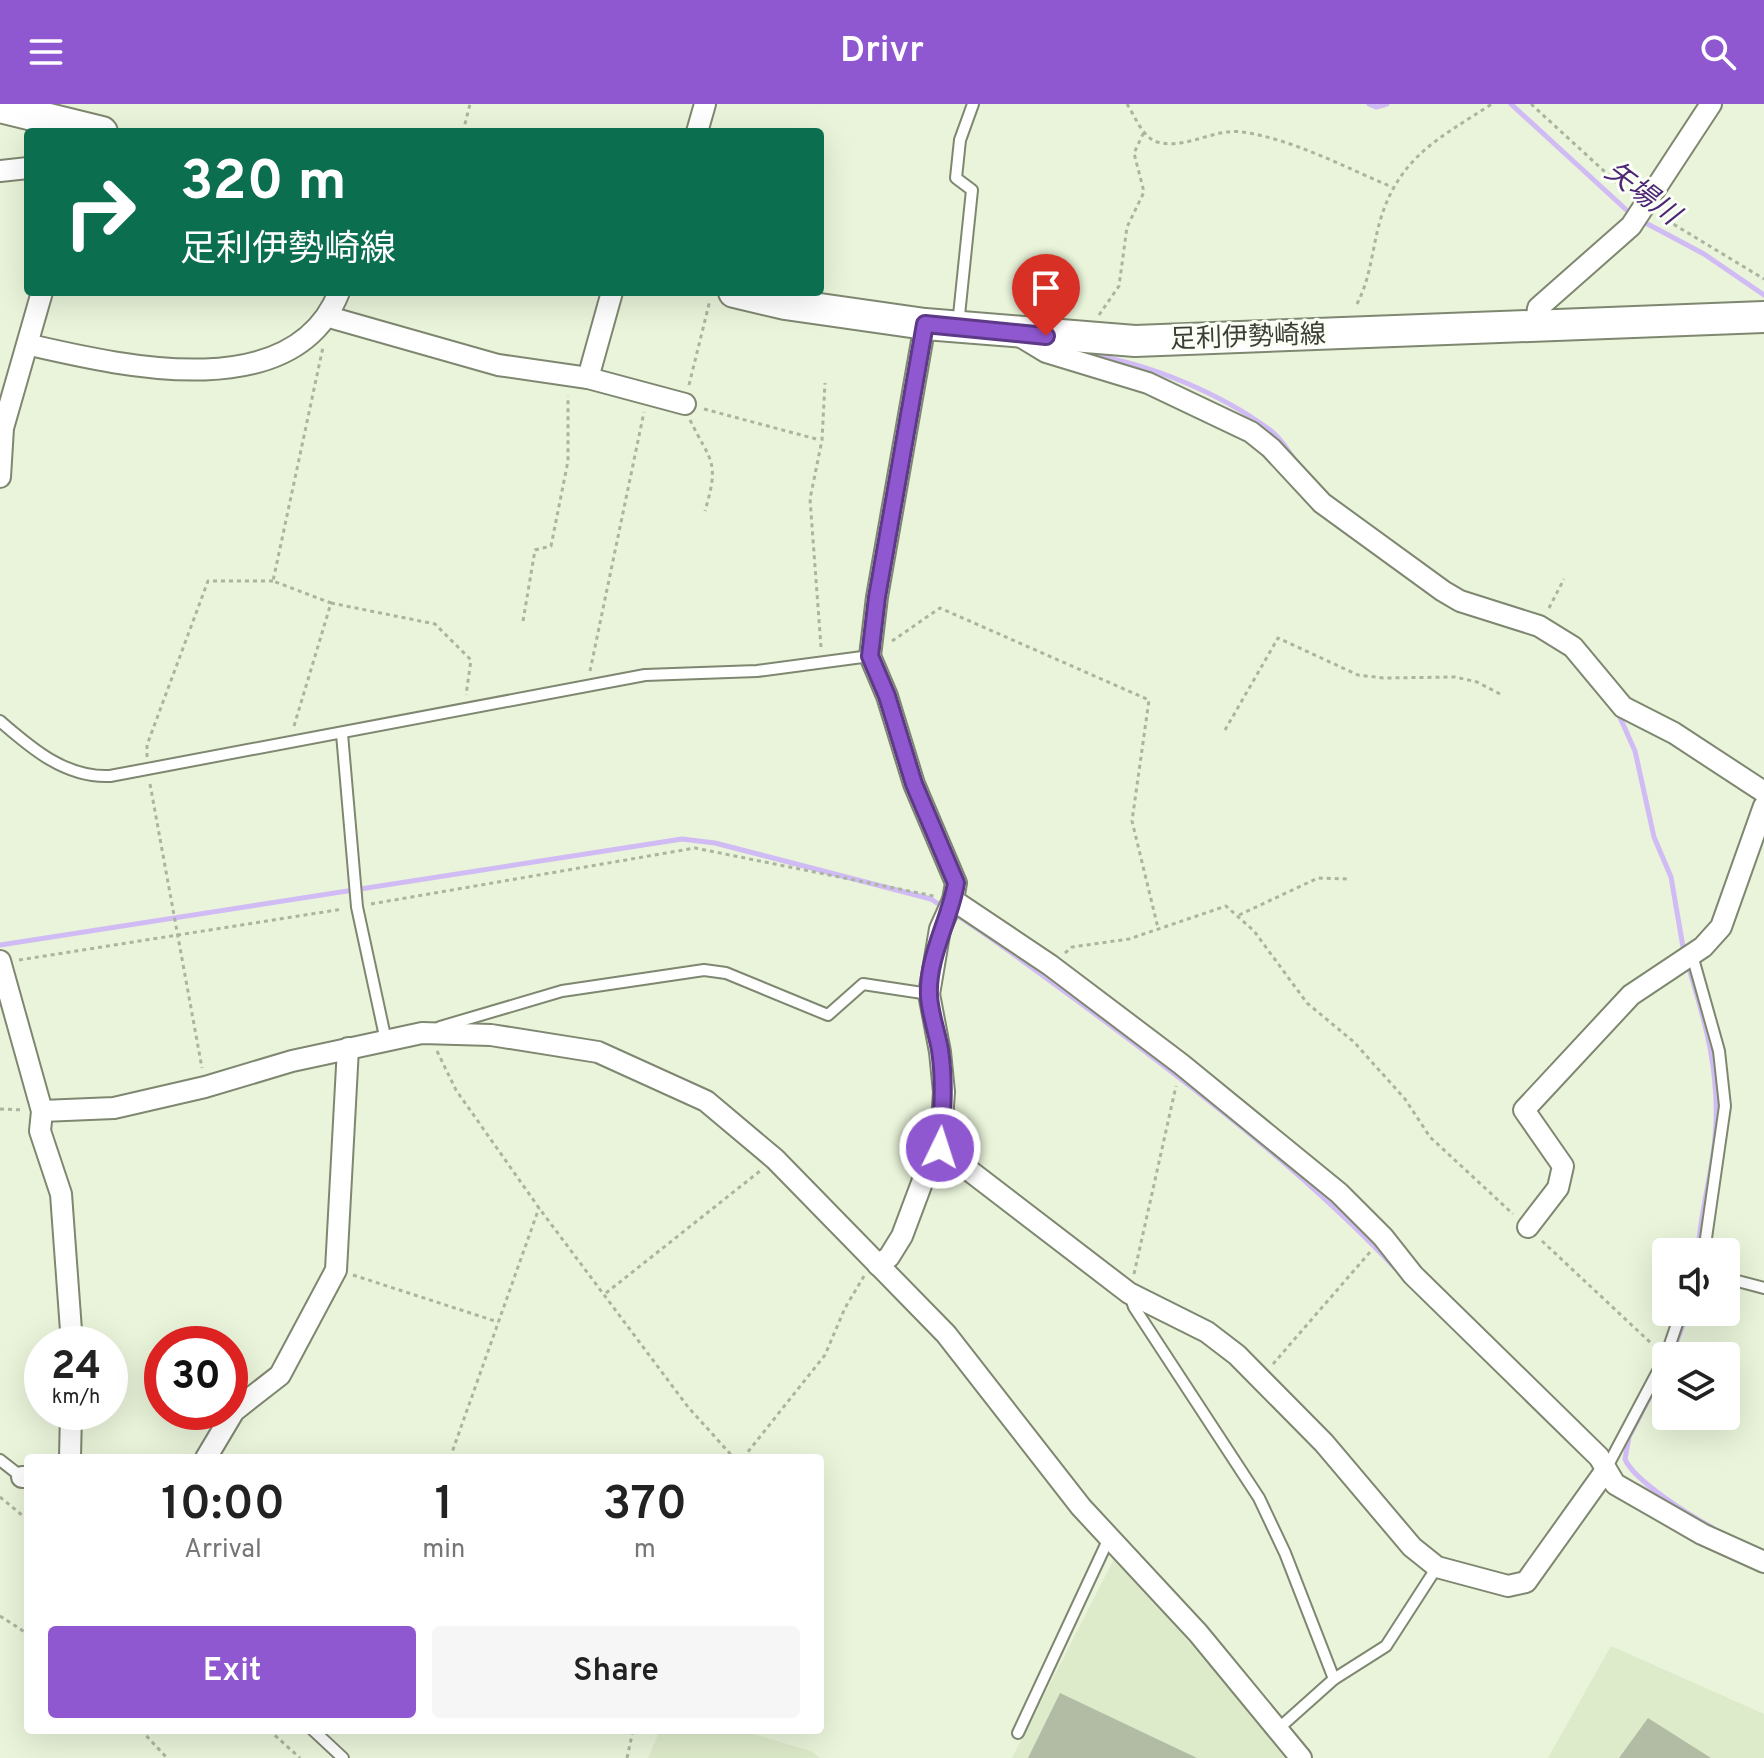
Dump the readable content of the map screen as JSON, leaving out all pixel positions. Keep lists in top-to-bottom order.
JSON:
{
  "streets": {
    "main road": ["足利伊勢崎線"]
  },
  "water": ["矢場川"],
  "page": {
    "header": "Drivr",
    "turn": ["320 m", "足利伊勢崎線"],
    "speed": "24 km/h",
    "limit": "30",
    "eta": [
      "10:00",
      "Arrival",
      "1",
      "min",
      "370",
      "m"
    ],
    "buttons": ["Exit", "Share"]
  }
}
